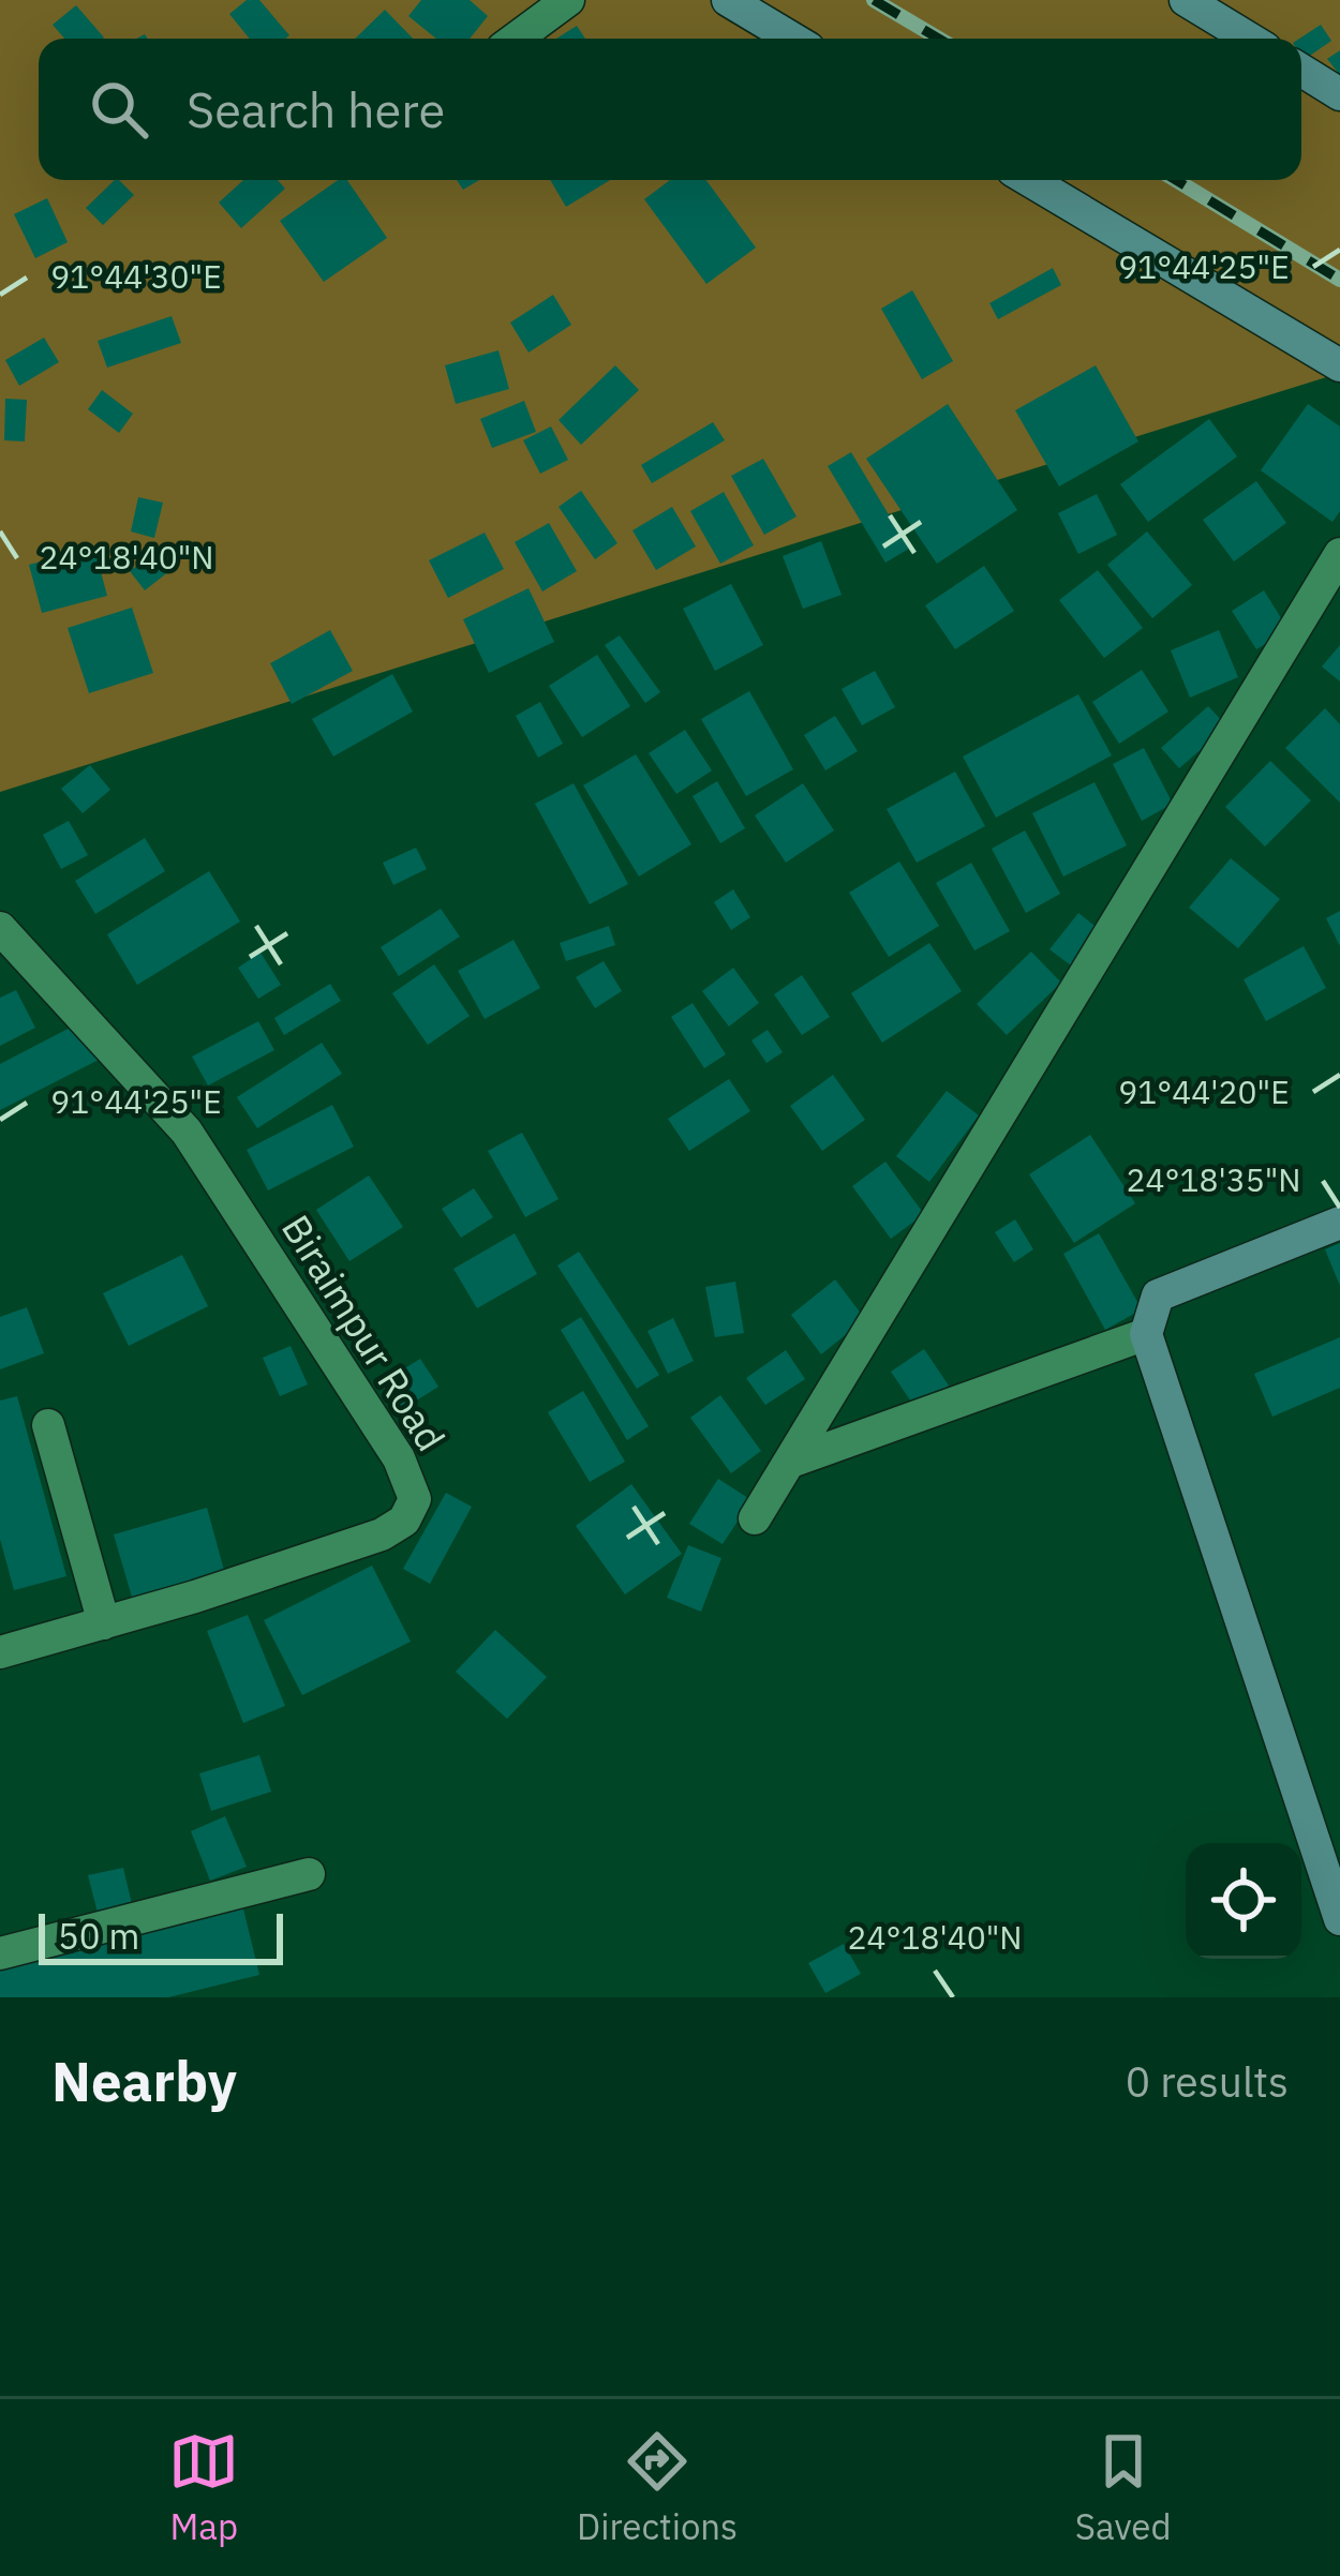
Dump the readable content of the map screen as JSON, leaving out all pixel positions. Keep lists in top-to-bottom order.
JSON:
{
  "streets": {
    "street": ["Biraimpur Road"]
  },
  "scale_bar": "50 m",
  "page": {
    "search": "Search here",
    "scale": "50 m",
    "heading": ["Nearby", "0 results"],
    "nav": ["Map", "Directions", "Saved"]
  },
  "coordinates": [
    "91°44'25\"E",
    "91°44'30\"E",
    "24°18'40\"N",
    "91°44'20\"E",
    "24°18'35\"N"
  ]
}
